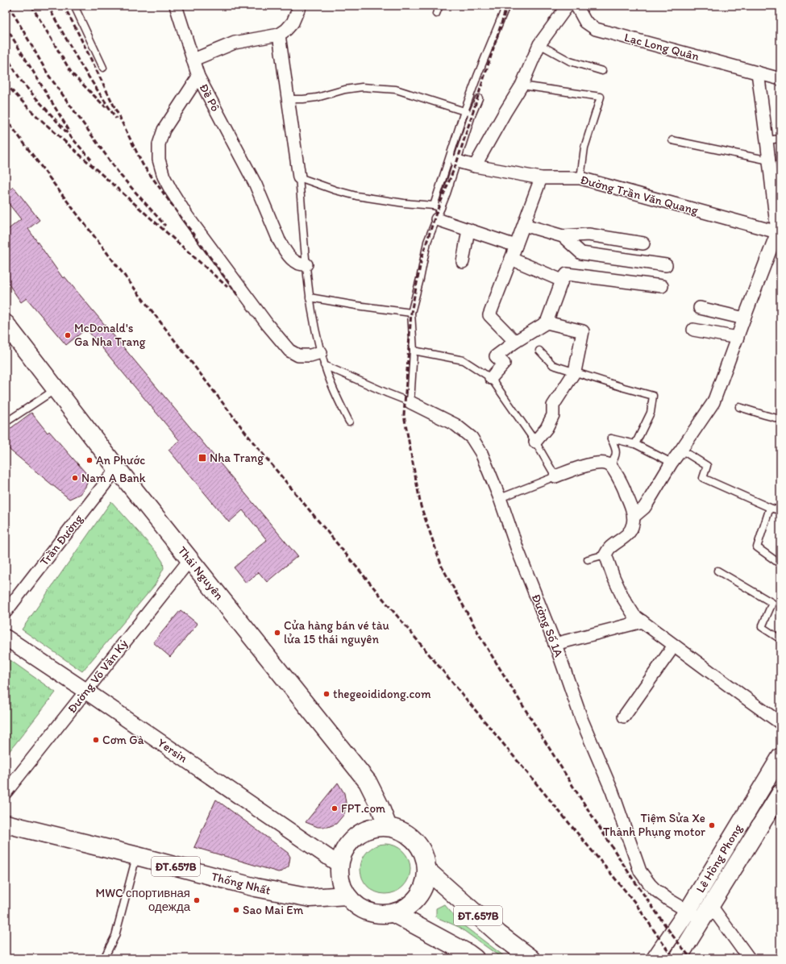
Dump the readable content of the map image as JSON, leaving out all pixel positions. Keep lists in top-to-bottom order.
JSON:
{
  "streets": {
    "main road": [
      "Thái Nguyên",
      "Lê Hồng Phong",
      "ĐT.657B",
      "Thống Nhất"
    ],
    "street": [
      "Lạc Long Quân",
      "Đề Pô",
      "Đường Trần Văn Quang",
      "Trần Đường",
      "Đường Số 1A",
      "Đường Võ Văn Ký",
      "Yersin"
    ]
  },
  "crossings": [
    ["Trần Đường", "Thái Nguyên"],
    ["Thái Nguyên", "Đường Võ Văn Ký"],
    ["Thái Nguyên", "Yersin"],
    ["Thái Nguyên", "ĐT.657B"],
    ["Thái Nguyên", "Thống Nhất"],
    ["Đường Số 1A", "Lê Hồng Phong"],
    ["Đường Võ Văn Ký", "Yersin"],
    ["Yersin", "ĐT.657B"],
    ["Yersin", "Thống Nhất"],
    ["ĐT.657B", "Thống Nhất"]
  ],
  "places": {
    "other": [
      "McDonald's Ga Nha Trang",
      "An Phước",
      "Nam A Bank",
      "Cửa hàng bán vé tàu lửa 15 thái nguyên",
      "thegeoididong.com",
      "Cơm Gà",
      "FPT.com",
      "Tiệm Sửa Xe Thành Phụng motor",
      "MWC спортивная одежда",
      "Sao Mai Em"
    ],
    "transit": ["Nha Trang"]
  }
}
